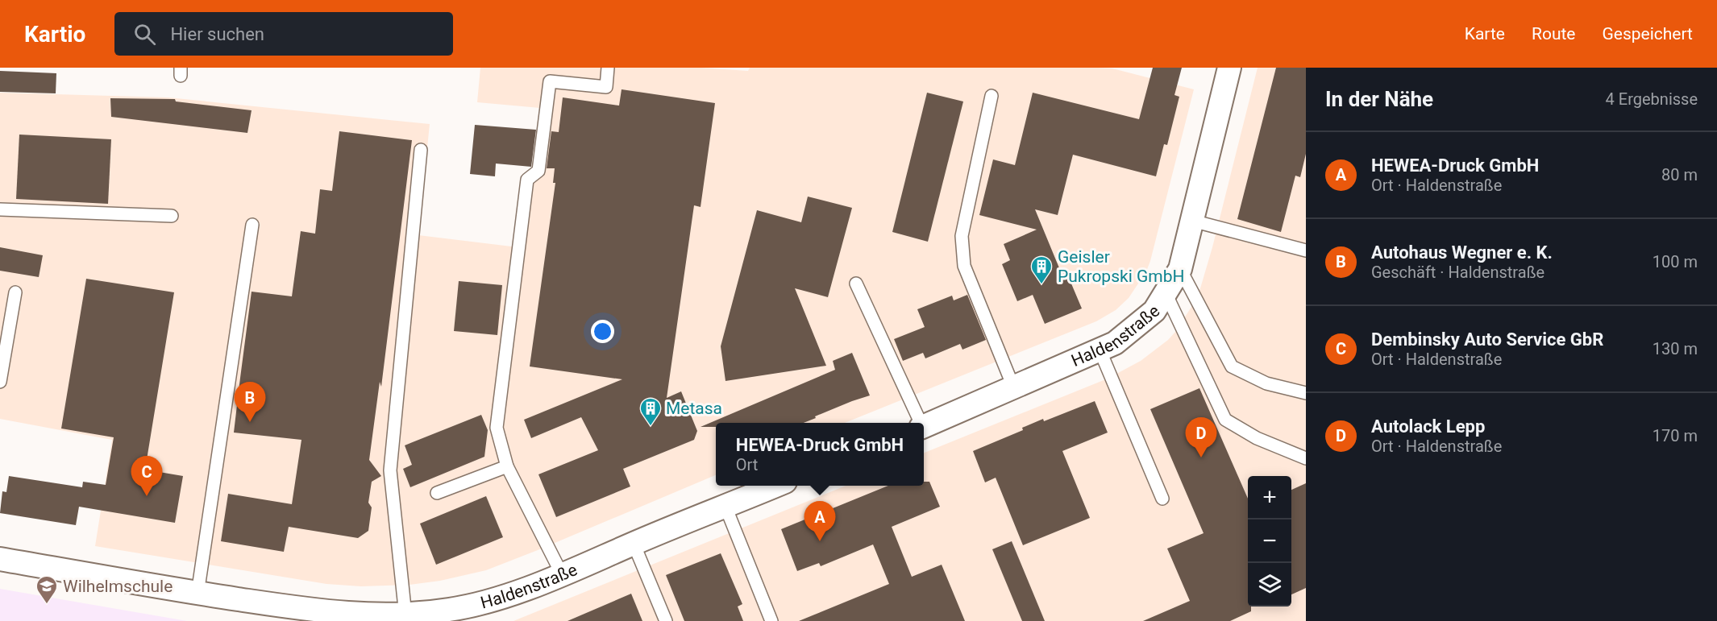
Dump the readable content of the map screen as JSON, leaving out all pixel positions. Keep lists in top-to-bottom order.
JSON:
{
  "streets": {
    "street": ["Haldenstraße"]
  },
  "places": {
    "building": ["Geisler Pukropski GmbH", "Metasa"],
    "school or university": ["Wilhelmschule"]
  },
  "page": {
    "header": "Kartio",
    "search": "Hier suchen",
    "nav": ["Karte", "Route", "Gespeichert"],
    "heading": ["In der Nähe", "4 Ergebnisse"],
    "list": [
      {
        "mark": "A",
        "name": "HEWEA-Druck GmbH",
        "note": "Ort · Haldenstraße",
        "value": "80 m"
      },
      {
        "mark": "B",
        "name": "Autohaus Wegner e. K.",
        "note": "Geschäft · Haldenstraße",
        "value": "100 m"
      },
      {
        "mark": "C",
        "name": "Dembinsky Auto Service GbR",
        "note": "Ort · Haldenstraße",
        "value": "130 m"
      },
      {
        "mark": "D",
        "name": "Autolack Lepp",
        "note": "Ort · Haldenstraße",
        "value": "170 m"
      }
    ],
    "pins": [
      "B",
      "D",
      "C",
      "A"
    ],
    "popup": ["HEWEA-Druck GmbH", "Ort"],
    "map_buttons": ["+", "−"]
  }
}
